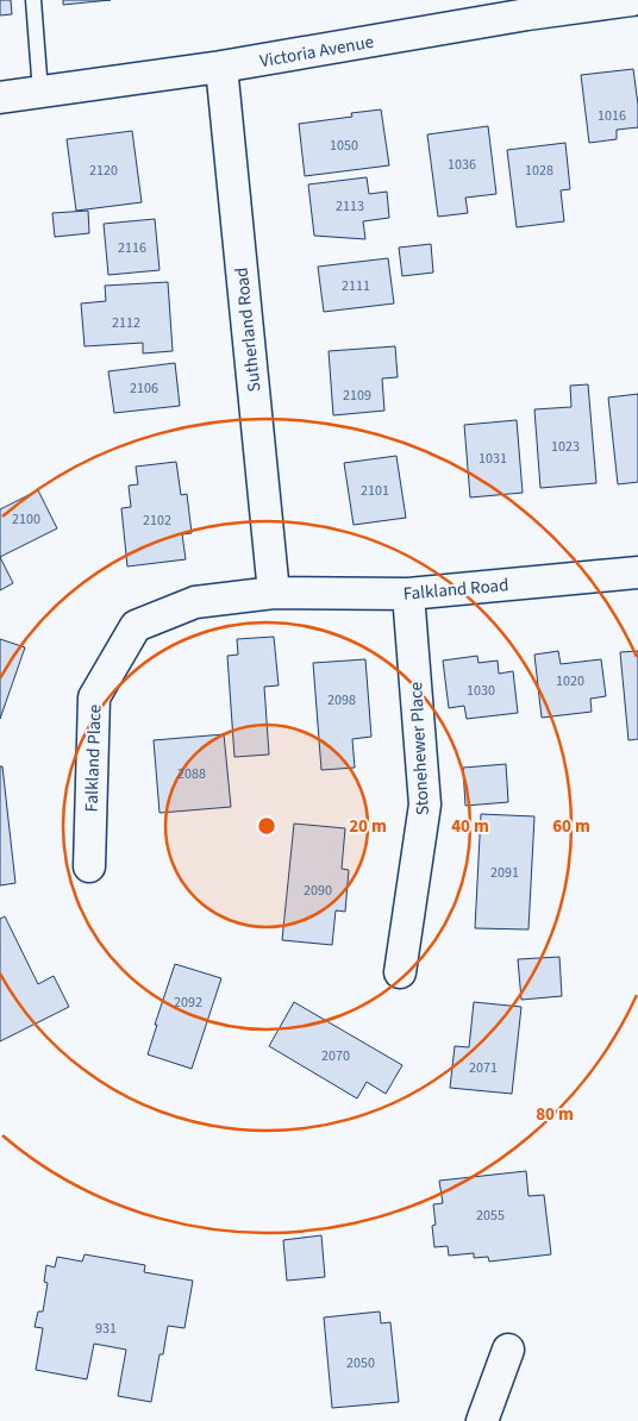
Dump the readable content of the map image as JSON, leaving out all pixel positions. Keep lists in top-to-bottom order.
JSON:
{
  "streets": {
    "street": [
      "Victoria Avenue",
      "Sutherland Road",
      "Falkland Road",
      "Stonehewer Place",
      "Falkland Place"
    ]
  },
  "crossings": [
    ["Victoria Avenue", "Sutherland Road"],
    ["Sutherland Road", "Falkland Road"],
    ["Sutherland Road", "Falkland Place"],
    ["Falkland Road", "Stonehewer Place"],
    ["Falkland Road", "Falkland Place"]
  ],
  "house_numbers": [
    "1016",
    "1050",
    "1036",
    "2120",
    "1028",
    "2113",
    "2116",
    "2111",
    "2112",
    "2106",
    "2109",
    "1023",
    "1031",
    "2101",
    "2100",
    "2102",
    "1020",
    "1030",
    "2098",
    "2088",
    "2091",
    "2090",
    "2092",
    "2070",
    "2071",
    "2055",
    "931",
    "2050"
  ],
  "rings": [
    "20 m",
    "40 m",
    "60 m",
    "80 m"
  ]
}
